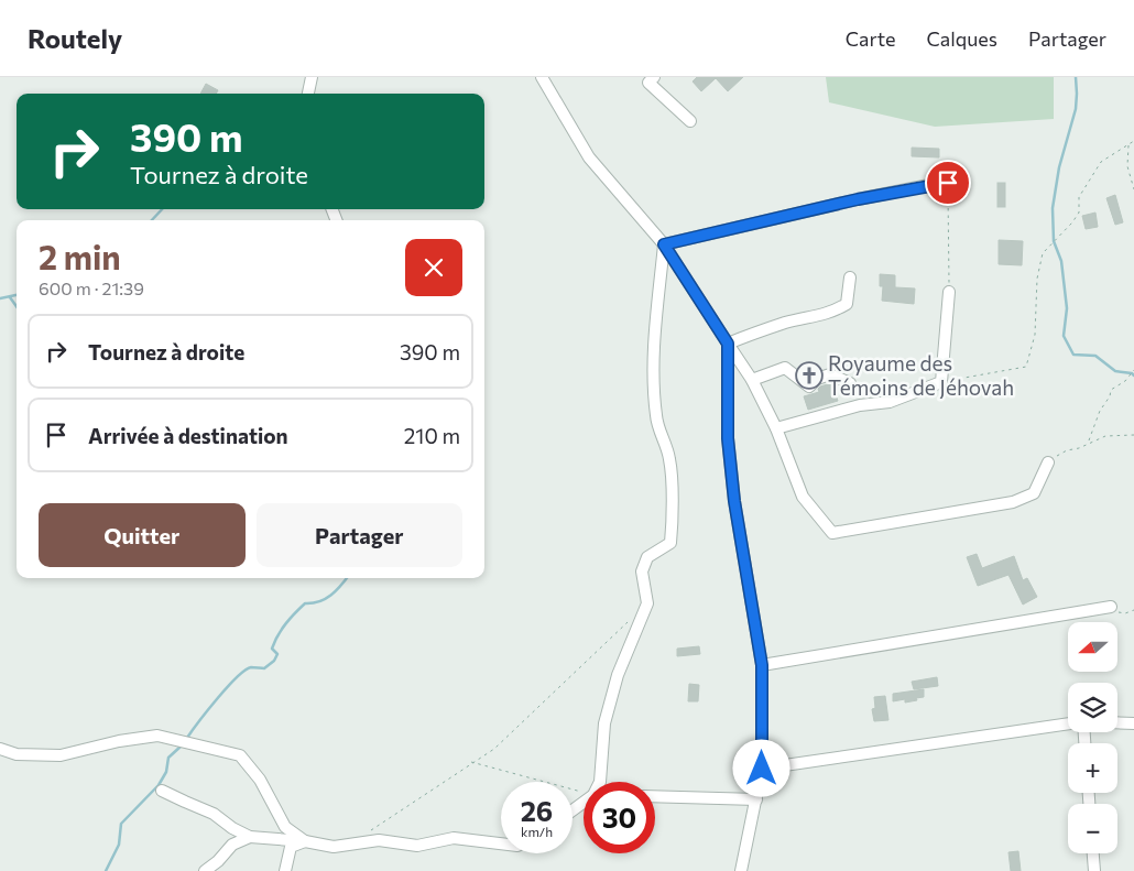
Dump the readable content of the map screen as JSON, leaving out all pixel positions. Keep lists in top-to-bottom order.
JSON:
{
  "places": {
    "church": ["Royaume des Témoins de Jéhovah"]
  },
  "north": "left",
  "page": {
    "header": "Routely",
    "nav": ["Carte", "Calques", "Partager"],
    "turn": ["390 m", "Tournez à droite"],
    "heading": ["2 min", "600 m · 21:39"],
    "list": [
      {
        "name": "Tournez à droite",
        "value": "390 m"
      },
      {
        "name": "Arrivée à destination",
        "value": "210 m"
      }
    ],
    "buttons": ["Quitter", "Partager"],
    "map_buttons": ["+", "−"],
    "speed": "26 km/h",
    "limit": "30"
  }
}
